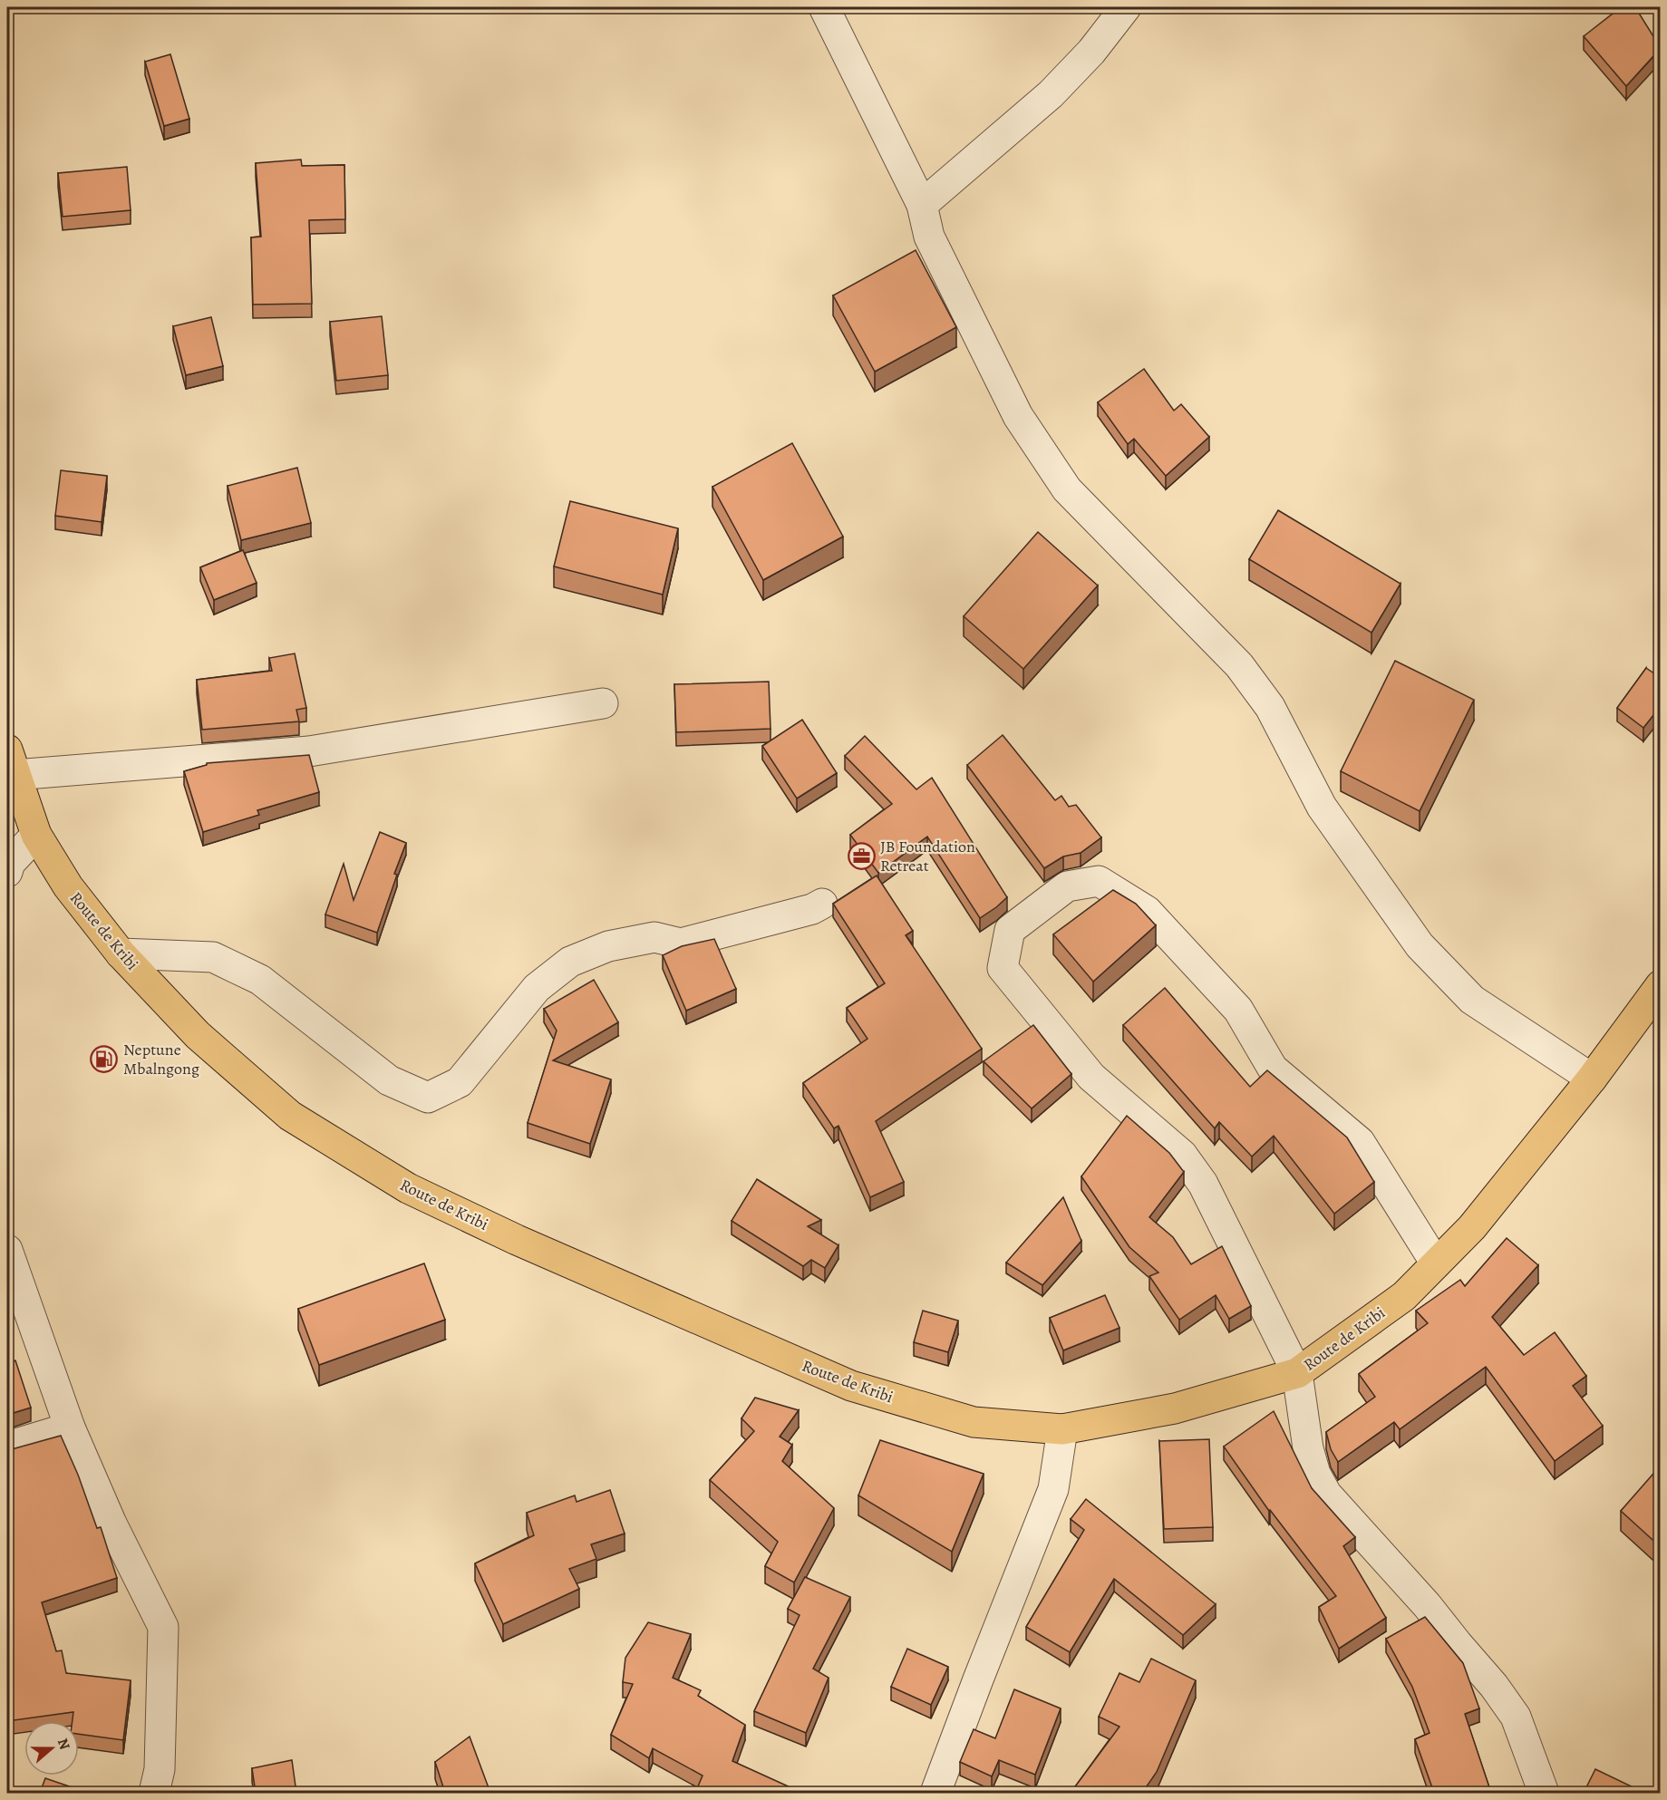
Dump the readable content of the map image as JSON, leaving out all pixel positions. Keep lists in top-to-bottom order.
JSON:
{
  "streets": {
    "main road": ["Route de Kribi"]
  },
  "places": {
    "office": ["JB Foundation Retreat"],
    "fuel station": ["Neptune Mbalngong"]
  },
  "north": "right"
}
